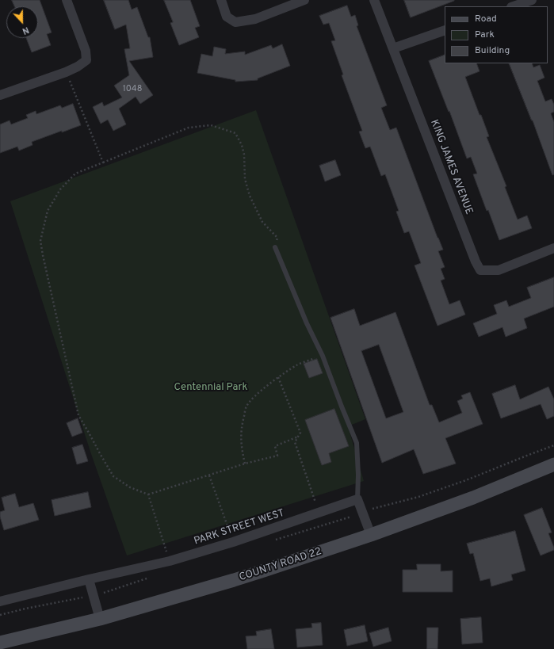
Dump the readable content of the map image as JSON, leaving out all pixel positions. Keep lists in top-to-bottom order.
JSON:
{
  "streets": {
    "main road": ["COUNTY ROAD 22"],
    "street": ["KING JAMES AVENUE", "PARK STREET WEST"]
  },
  "parks": ["Centennial Park"],
  "house_numbers": ["1048"],
  "legend": ["Road", "Park", "Building"],
  "north": "bottom"
}
